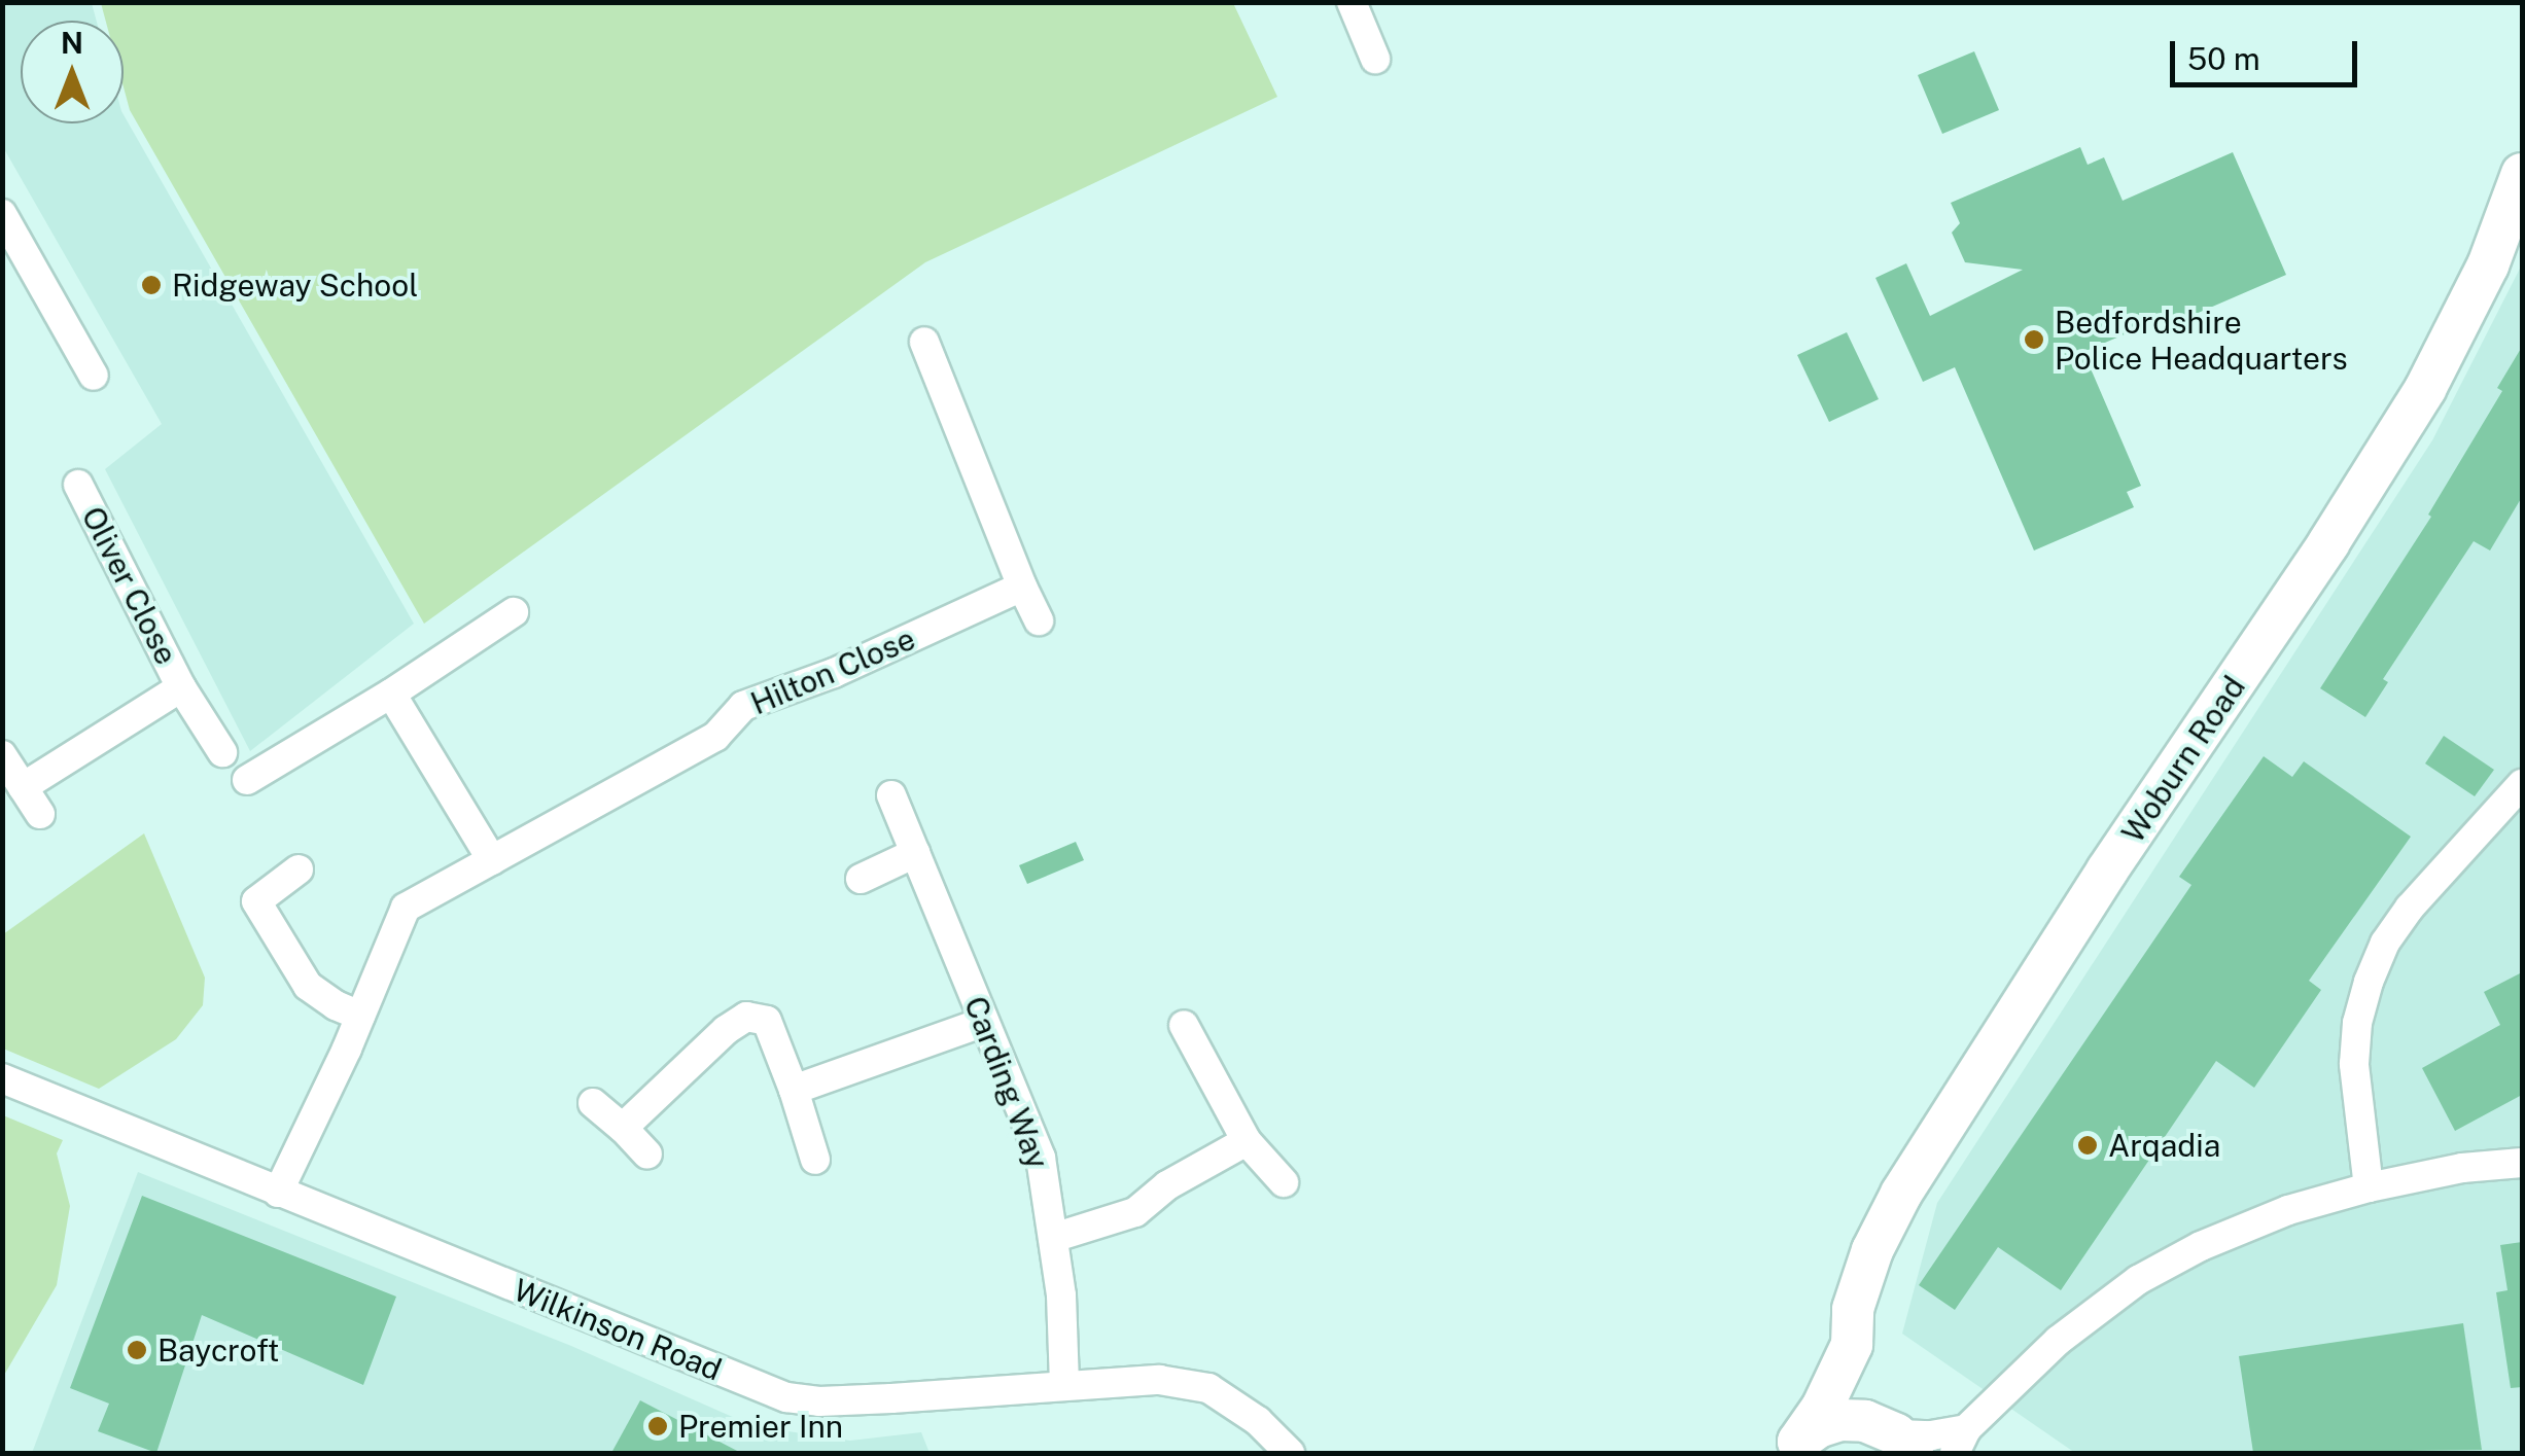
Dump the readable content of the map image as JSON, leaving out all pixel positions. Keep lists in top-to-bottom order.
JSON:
{
  "streets": {
    "main road": ["Woburn Road"],
    "street": [
      "Oliver Close",
      "Hilton Close",
      "Carding Way",
      "Wilkinson Road"
    ]
  },
  "crossings": [
    ["Hilton Close", "Wilkinson Road"],
    ["Carding Way", "Wilkinson Road"]
  ],
  "places": [
    "Ridgeway School",
    "Bedfordshire Police Headquarters",
    "Arqadia",
    "Baycroft",
    "Premier Inn"
  ],
  "scale_bar": "50 m",
  "north": "top"
}
